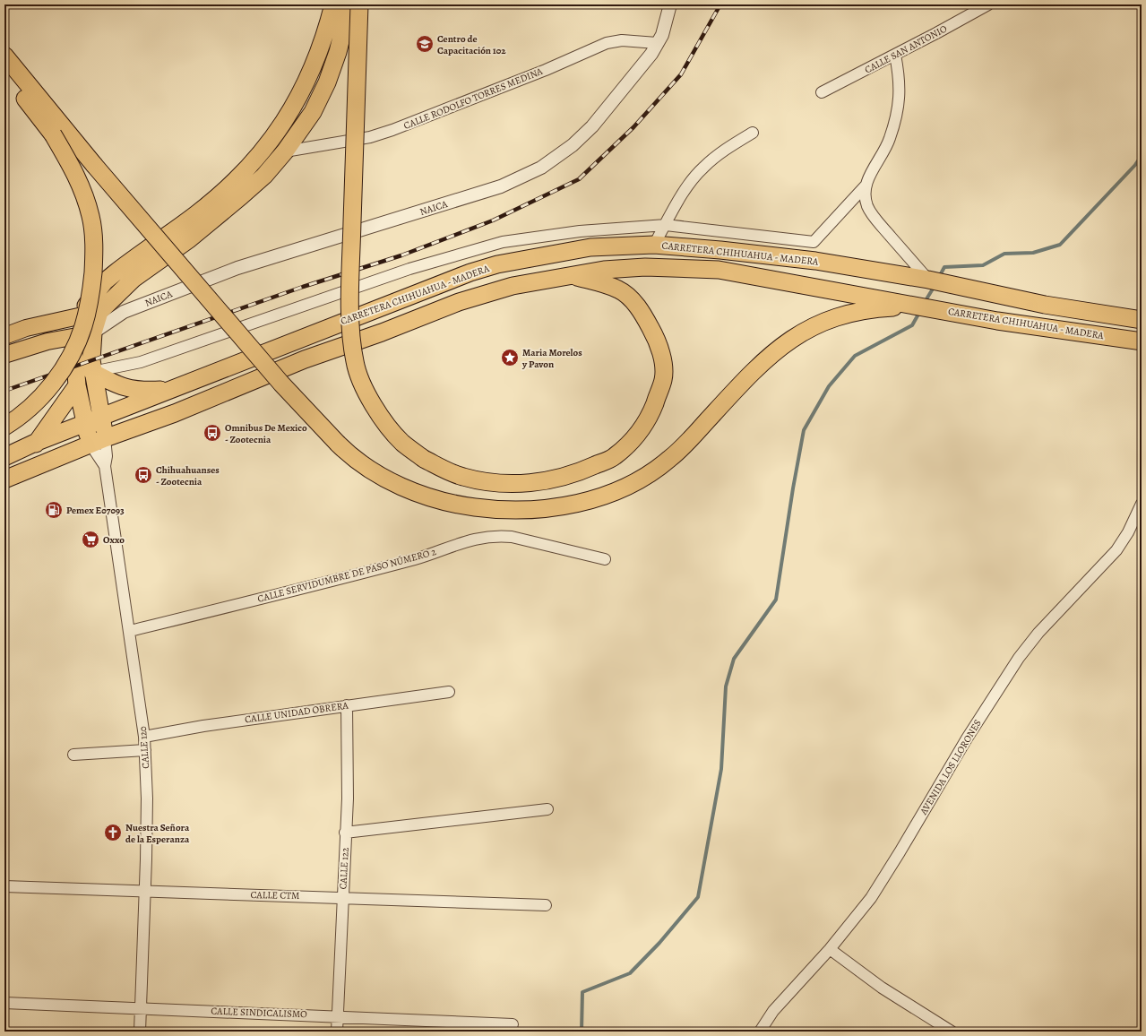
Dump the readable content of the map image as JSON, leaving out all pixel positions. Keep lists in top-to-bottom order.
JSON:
{
  "streets": {
    "highway": ["CARRETERA CHIHUAHUA - MADERA"],
    "street": [
      "CALLE SAN ANTONIO",
      "CALLE RODOLFO TORRES MEDINA",
      "NAICA",
      "CALLE SERVIDUMBRE DE PASO NÚMERO 2",
      "CALLE UNIDAD OBRERA",
      "CALLE 120",
      "AVENIDA LOS LLORONES",
      "CALLE 122",
      "CALLE CTM",
      "CALLE SINDICALISMO"
    ]
  },
  "crossings": [
    ["CALLE RODOLFO TORRES MEDINA", "NAICA"],
    ["CARRETERA CHIHUAHUA - MADERA", "CALLE 120"],
    ["CALLE SERVIDUMBRE DE PASO NÚMERO 2", "CALLE 120"],
    ["CALLE UNIDAD OBRERA", "CALLE 120"],
    ["CALLE UNIDAD OBRERA", "CALLE 122"],
    ["CALLE 120", "CALLE CTM"],
    ["CALLE 120", "CALLE SINDICALISMO"],
    ["CALLE 122", "CALLE CTM"],
    ["CALLE 122", "CALLE SINDICALISMO"]
  ],
  "places": {
    "school or university": ["Centro de Capacitación 102"],
    "place": ["Maria Morelos y Pavon"],
    "bus stop": ["Omnibus De Mexico - Zootecnia", "Chihuahuanses - Zootecnia"],
    "fuel station": ["Pemex E07093"],
    "supermarket": ["Oxxo"],
    "church": ["Nuestra Señora de la Esperanza"]
  }
}
